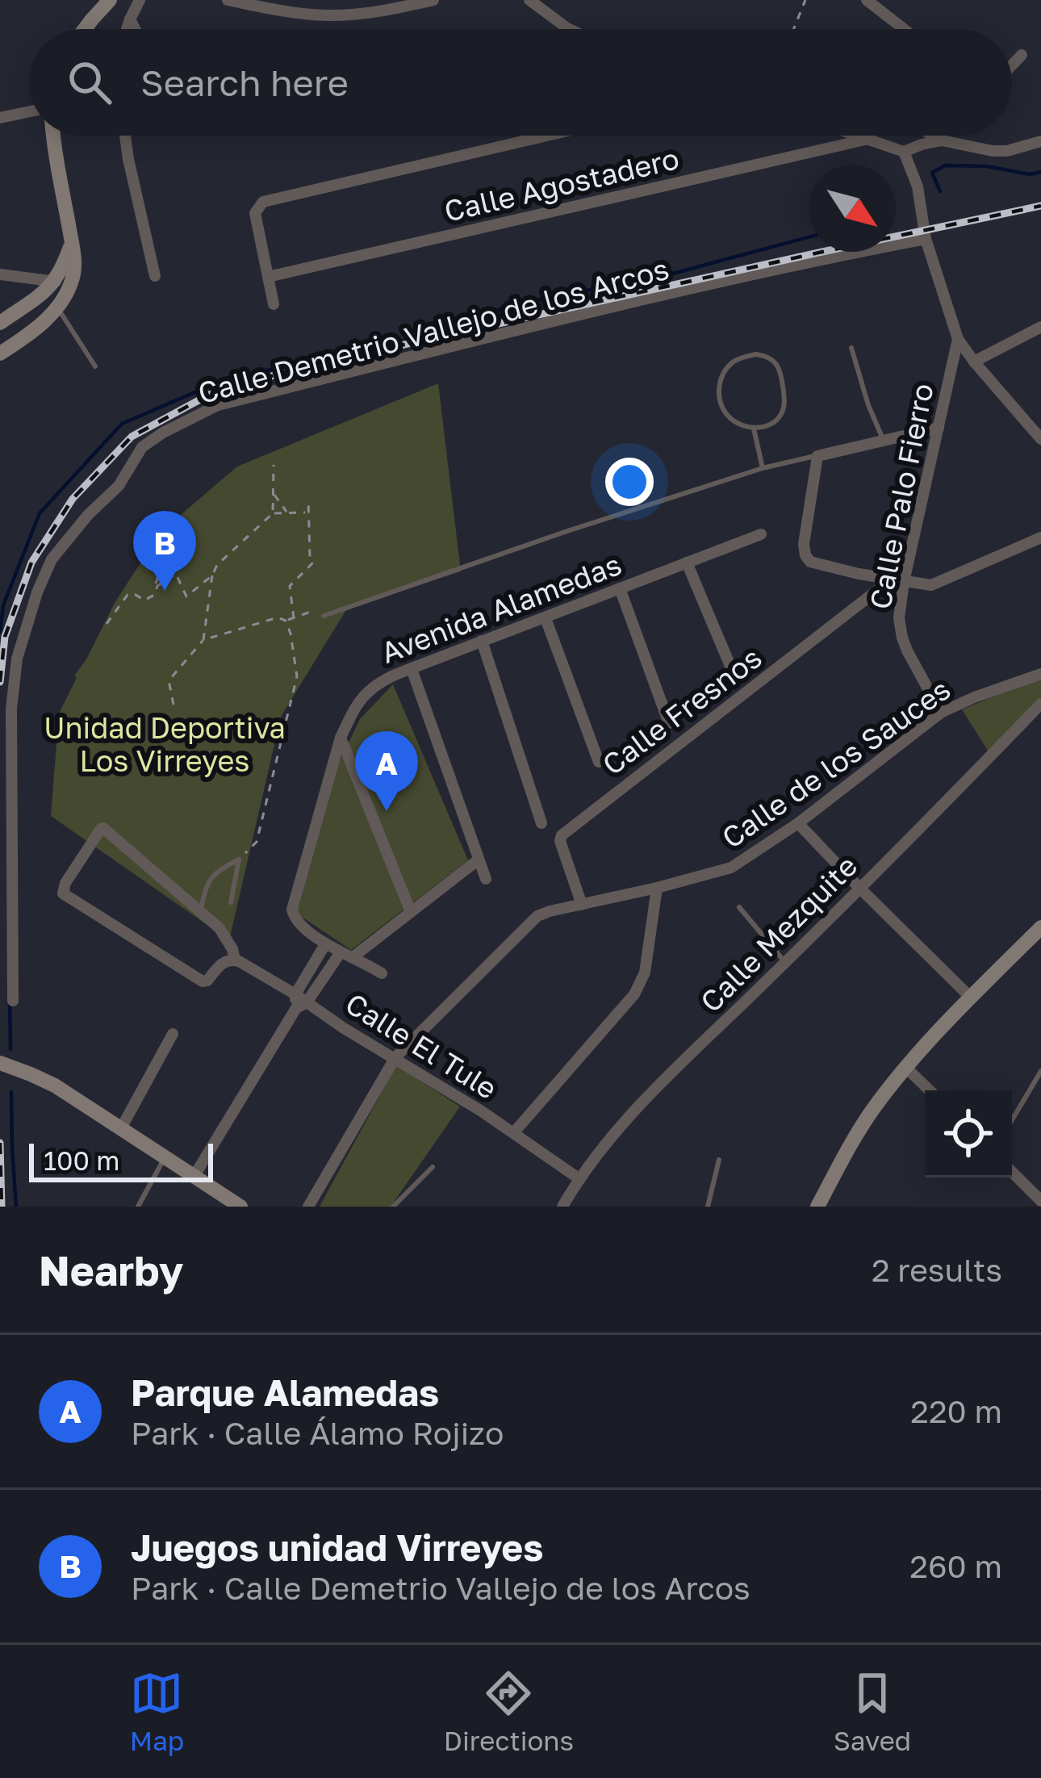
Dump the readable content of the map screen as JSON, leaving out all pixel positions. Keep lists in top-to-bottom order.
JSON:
{
  "streets": {
    "street": [
      "Calle Agostadero",
      "Calle Demetrio Vallejo de los Arcos",
      "Calle Palo Fierro",
      "Avenida Alamedas",
      "Calle Fresnos",
      "Calle de los Sauces",
      "Calle Mezquite",
      "Calle El Tule"
    ]
  },
  "crossings": [
    ["Calle Palo Fierro", "Calle de los Sauces"],
    ["Calle Fresnos", "Calle de los Sauces"],
    ["Calle de los Sauces", "Calle El Tule"],
    ["Calle Mezquite", "Calle El Tule"]
  ],
  "parks": ["Unidad Deportiva Los Virreyes"],
  "scale_bar": "100 m",
  "north": "bottom right",
  "page": {
    "search": "Search here",
    "pins": ["B", "A"],
    "scale": "100 m",
    "heading": ["Nearby", "2 results"],
    "list": [
      {
        "mark": "A",
        "name": "Parque Alamedas",
        "note": "Park · Calle Álamo Rojizo",
        "value": "220 m"
      },
      {
        "mark": "B",
        "name": "Juegos unidad Virreyes",
        "note": "Park · Calle Demetrio Vallejo de los Arcos",
        "value": "260 m"
      }
    ],
    "nav": ["Map", "Directions", "Saved"]
  }
}
